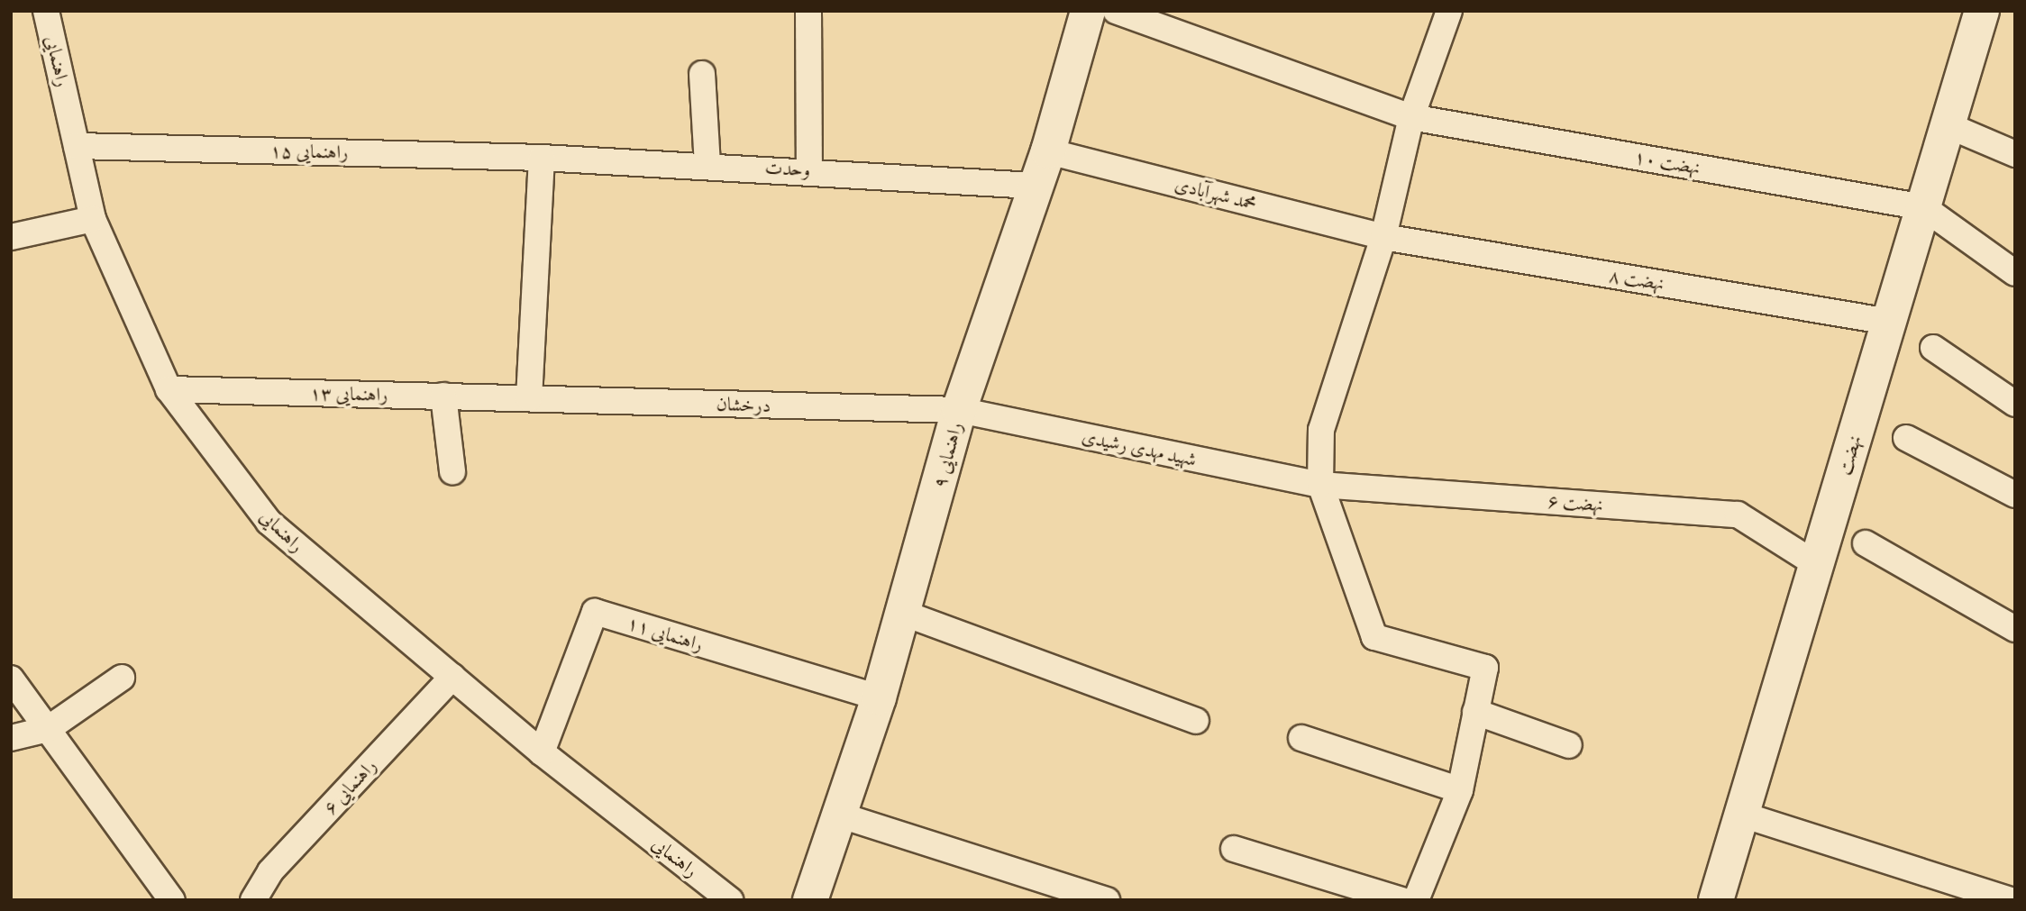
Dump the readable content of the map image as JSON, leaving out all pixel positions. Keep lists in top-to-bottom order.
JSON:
{
  "streets": {
    "street": [
      "راهنمایی",
      "راهنمایی ۱۵",
      "نهضت ۱۰",
      "وحدت",
      "محمد شهرآبادی",
      "نهضت ۸",
      "راهنمایی ۱۳",
      "درخشان",
      "شهید مهدی رشیدی",
      "راهنمایی ۹",
      "نهضت",
      "نهضت ۶",
      "راهنمایی ۱۱",
      "راهنمایی ۶"
    ]
  },
  "crossings": [
    ["راهنمایی", "راهنمایی ۱۵"],
    ["راهنمایی", "راهنمایی ۱۳"],
    ["راهنمایی", "راهنمایی ۱۱"],
    ["راهنمایی", "راهنمایی ۶"],
    ["راهنمایی ۱۵", "وحدت"],
    ["نهضت ۱۰", "نهضت"],
    ["وحدت", "راهنمایی ۹"],
    ["محمد شهرآبادی", "نهضت ۸"],
    ["محمد شهرآبادی", "راهنمایی ۹"],
    ["نهضت ۸", "نهضت"],
    ["راهنمایی ۱۳", "درخشان"],
    ["درخشان", "شهید مهدی رشیدی"],
    ["درخشان", "راهنمایی ۹"],
    ["شهید مهدی رشیدی", "راهنمایی ۹"],
    ["شهید مهدی رشیدی", "نهضت ۶"],
    ["راهنمایی ۹", "راهنمایی ۱۱"],
    ["نهضت", "نهضت ۶"]
  ]
}
